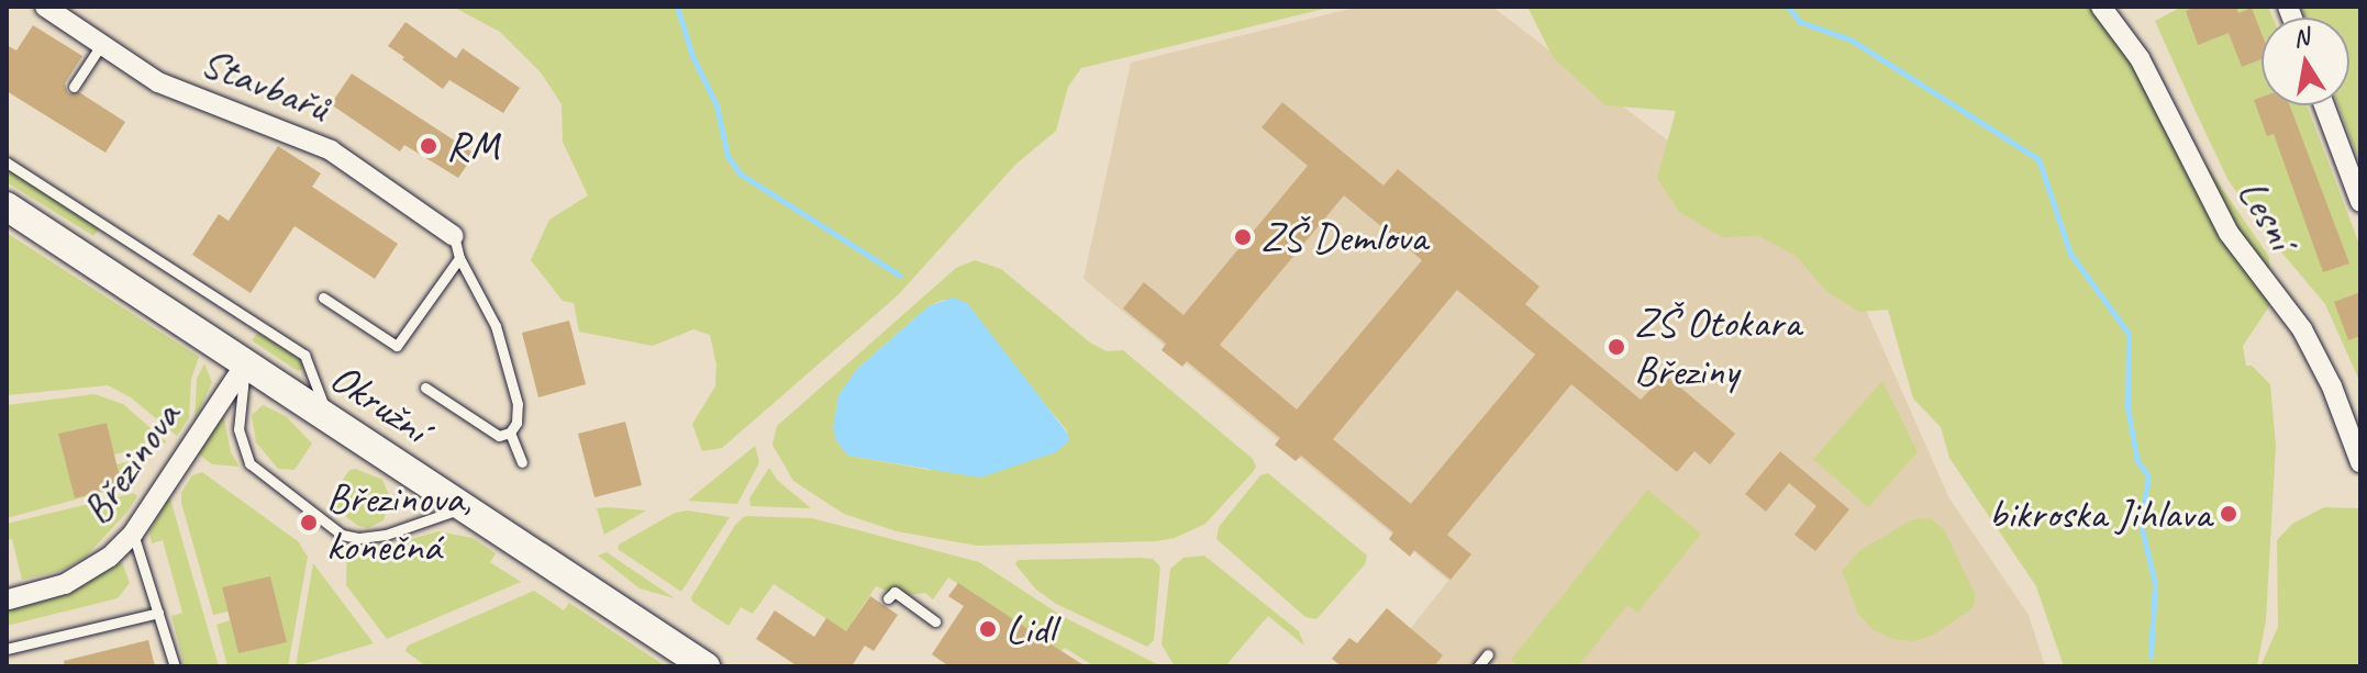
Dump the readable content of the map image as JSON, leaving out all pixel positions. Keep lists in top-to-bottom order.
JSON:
{
  "streets": {
    "street": [
      "Stavbařů",
      "Lesní",
      "Okružní",
      "Březinova"
    ]
  },
  "crossings": [
    ["Okružní", "Březinova"]
  ],
  "places": [
    "RM",
    "ZŠ Demlova",
    "ZŠ Otokara Březiny",
    "bikroska Jihlava",
    "Březinova, konečná",
    "Lidl"
  ],
  "north": "top"
}
